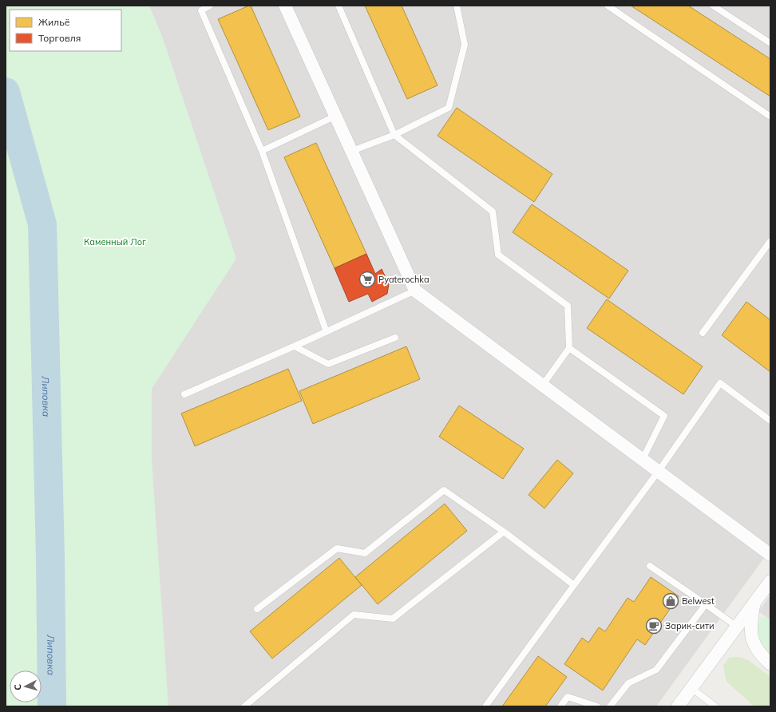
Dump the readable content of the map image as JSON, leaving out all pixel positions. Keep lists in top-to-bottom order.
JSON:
{
  "water": ["Липовка"],
  "parks": ["Каменный Лог"],
  "places": {
    "supermarket": ["Pyaterochka"],
    "shop": ["Belwest"],
    "cafe": ["Зарик-сити"]
  },
  "legend": ["Жильё", "Торговля"],
  "north": "left"
}
